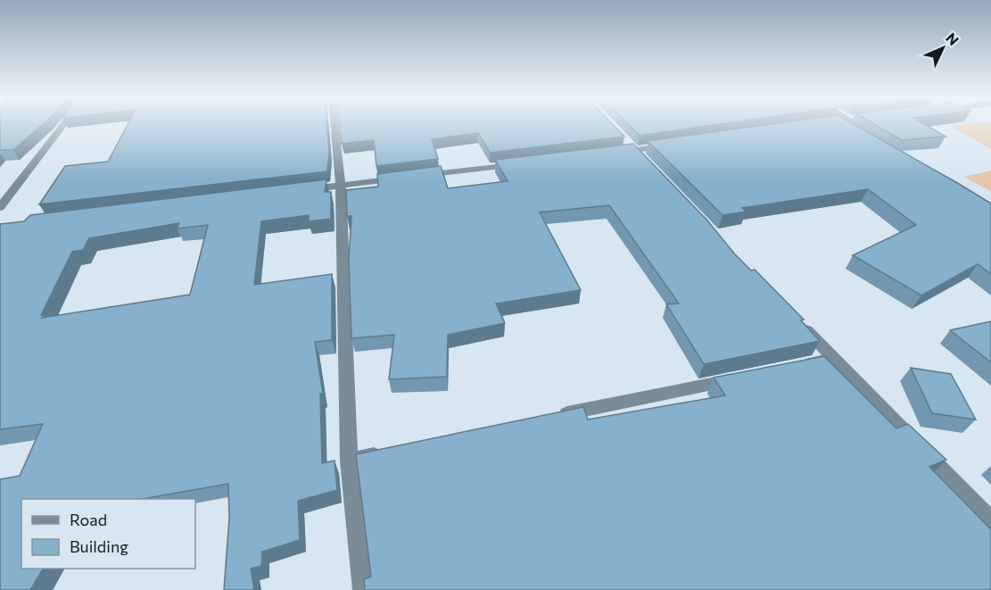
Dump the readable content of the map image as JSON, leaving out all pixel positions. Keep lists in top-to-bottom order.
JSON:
{
  "legend": ["Road", "Building"],
  "north": "top right"
}
